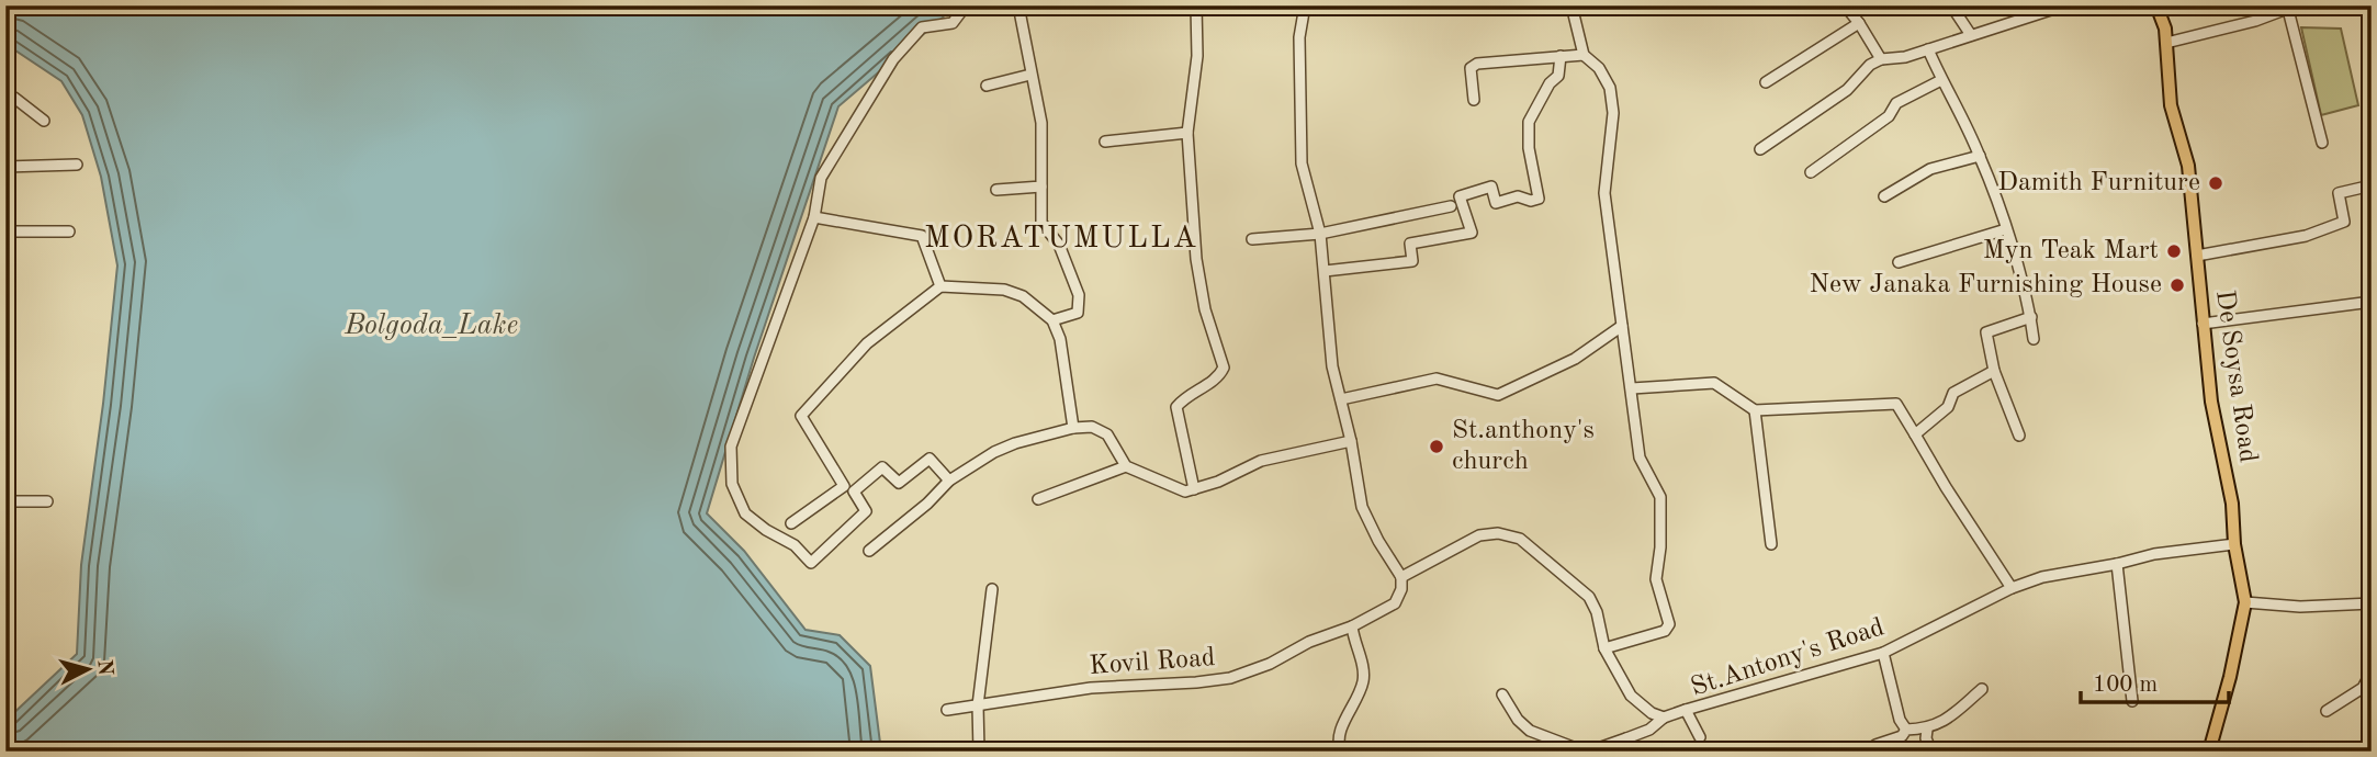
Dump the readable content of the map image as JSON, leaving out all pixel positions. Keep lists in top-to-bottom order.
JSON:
{
  "streets": {
    "main road": ["De Soysa Road"],
    "street": ["St.Antony's Road", "Kovil Road"]
  },
  "crossings": [
    ["De Soysa Road", "St.Antony's Road"],
    ["St.Antony's Road", "Kovil Road"]
  ],
  "districts": ["MORATUMULLA"],
  "water": ["Bolgoda_Lake"],
  "places": [
    "Damith Furniture",
    "Myn Teak Mart",
    "New Janaka Furnishing House",
    "St.anthony's church"
  ],
  "scale_bar": "100 m",
  "north": "right"
}
